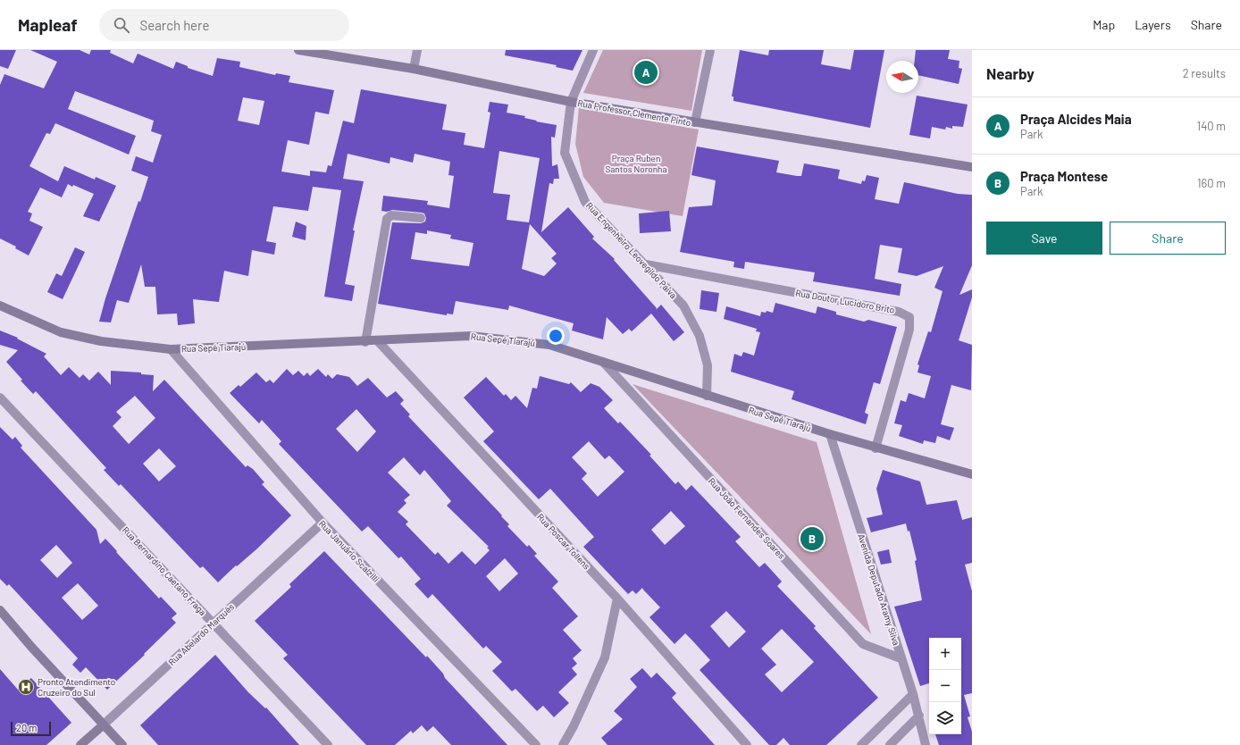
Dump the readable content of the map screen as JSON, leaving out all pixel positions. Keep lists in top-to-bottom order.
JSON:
{
  "streets": {
    "street": [
      "Rua Professor Clemente Pinto",
      "Rua Engenheiro Leovegildo Paiva",
      "Rua Doutor Lucidoro Brito",
      "Rua Sepé Tiarajú",
      "Rua João Fernandes Soares",
      "Rua Poscar Tollens",
      "Rua Januário Scalzilli",
      "Rua Bernardino Caetano Fraga",
      "Avenida Deputado Aramy Silva",
      "Rua Abelardo Marquês"
    ]
  },
  "crossings": [
    ["Rua Professor Clemente Pinto", "Rua Engenheiro Leovegildo Paiva"],
    ["Rua Engenheiro Leovegildo Paiva", "Rua Doutor Lucidoro Brito"],
    ["Rua Engenheiro Leovegildo Paiva", "Rua Sepé Tiarajú"],
    ["Rua Doutor Lucidoro Brito", "Rua Sepé Tiarajú"],
    ["Rua Sepé Tiarajú", "Rua João Fernandes Soares"],
    ["Rua Sepé Tiarajú", "Rua Poscar Tollens"],
    ["Rua Sepé Tiarajú", "Rua Januário Scalzilli"],
    ["Rua Sepé Tiarajú", "Avenida Deputado Aramy Silva"],
    ["Rua João Fernandes Soares", "Avenida Deputado Aramy Silva"],
    ["Rua Januário Scalzilli", "Rua Abelardo Marquês"],
    ["Rua Bernardino Caetano Fraga", "Rua Abelardo Marquês"]
  ],
  "parks": ["Praça Ruben Santos Noronha"],
  "places": {
    "hospital": ["Pronto Atendimento Cruzeiro do Sul"]
  },
  "scale_bar": "20 m",
  "north": "left",
  "page": {
    "header": "Mapleaf",
    "search": "Search here",
    "nav": ["Map", "Layers", "Share"],
    "heading": ["Nearby", "2 results"],
    "pins": ["A", "B"],
    "list": [
      {
        "mark": "A",
        "name": "Praça Alcides Maia",
        "note": "Park",
        "value": "140 m"
      },
      {
        "mark": "B",
        "name": "Praça Montese",
        "note": "Park",
        "value": "160 m"
      }
    ],
    "buttons": ["Save", "Share"],
    "map_buttons": ["+", "−"],
    "scale": "20 m"
  }
}
